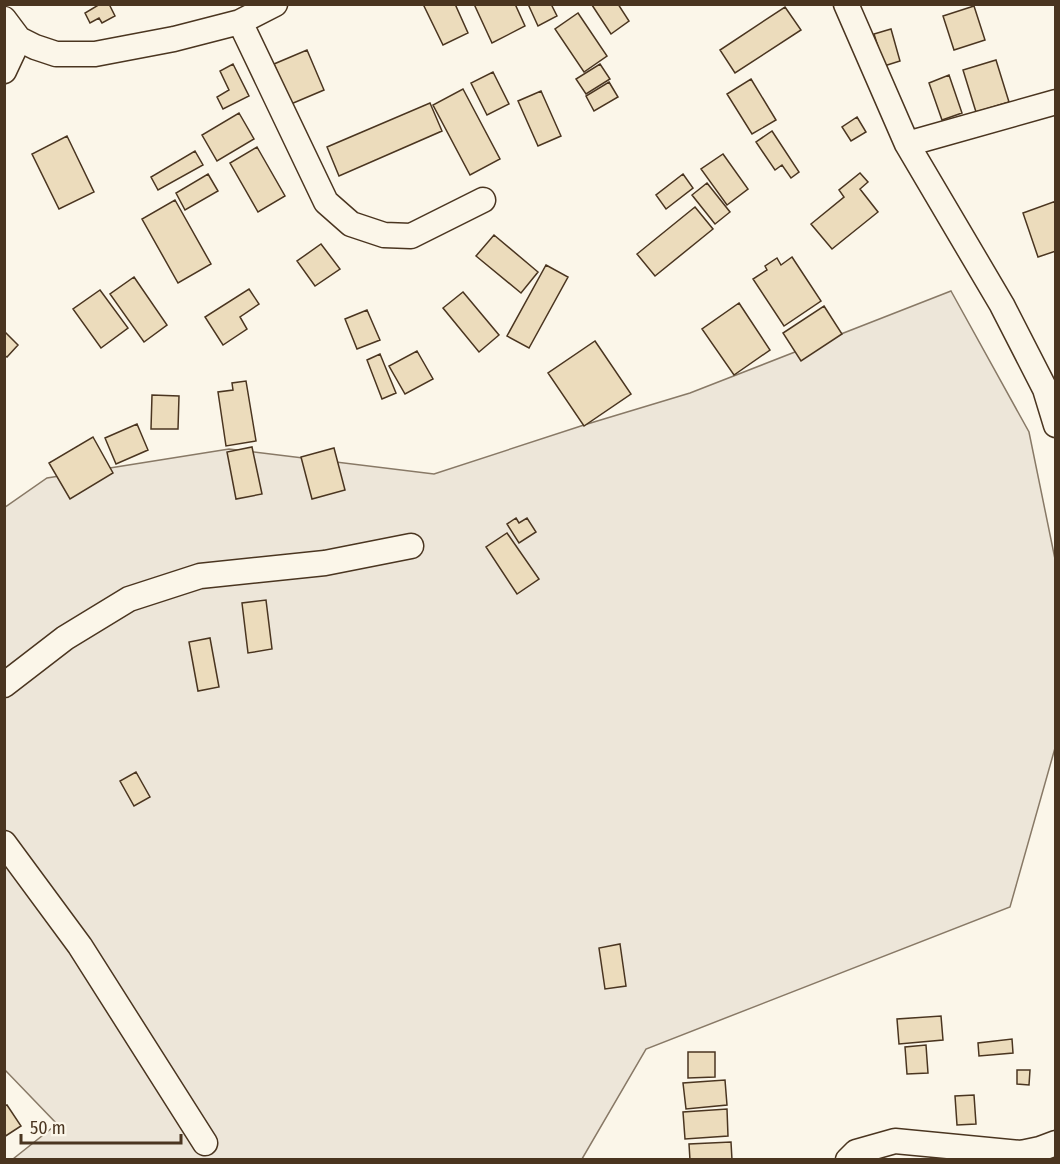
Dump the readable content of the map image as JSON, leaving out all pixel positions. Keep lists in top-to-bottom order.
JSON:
{
  "scale_bar": "50 m"
}
